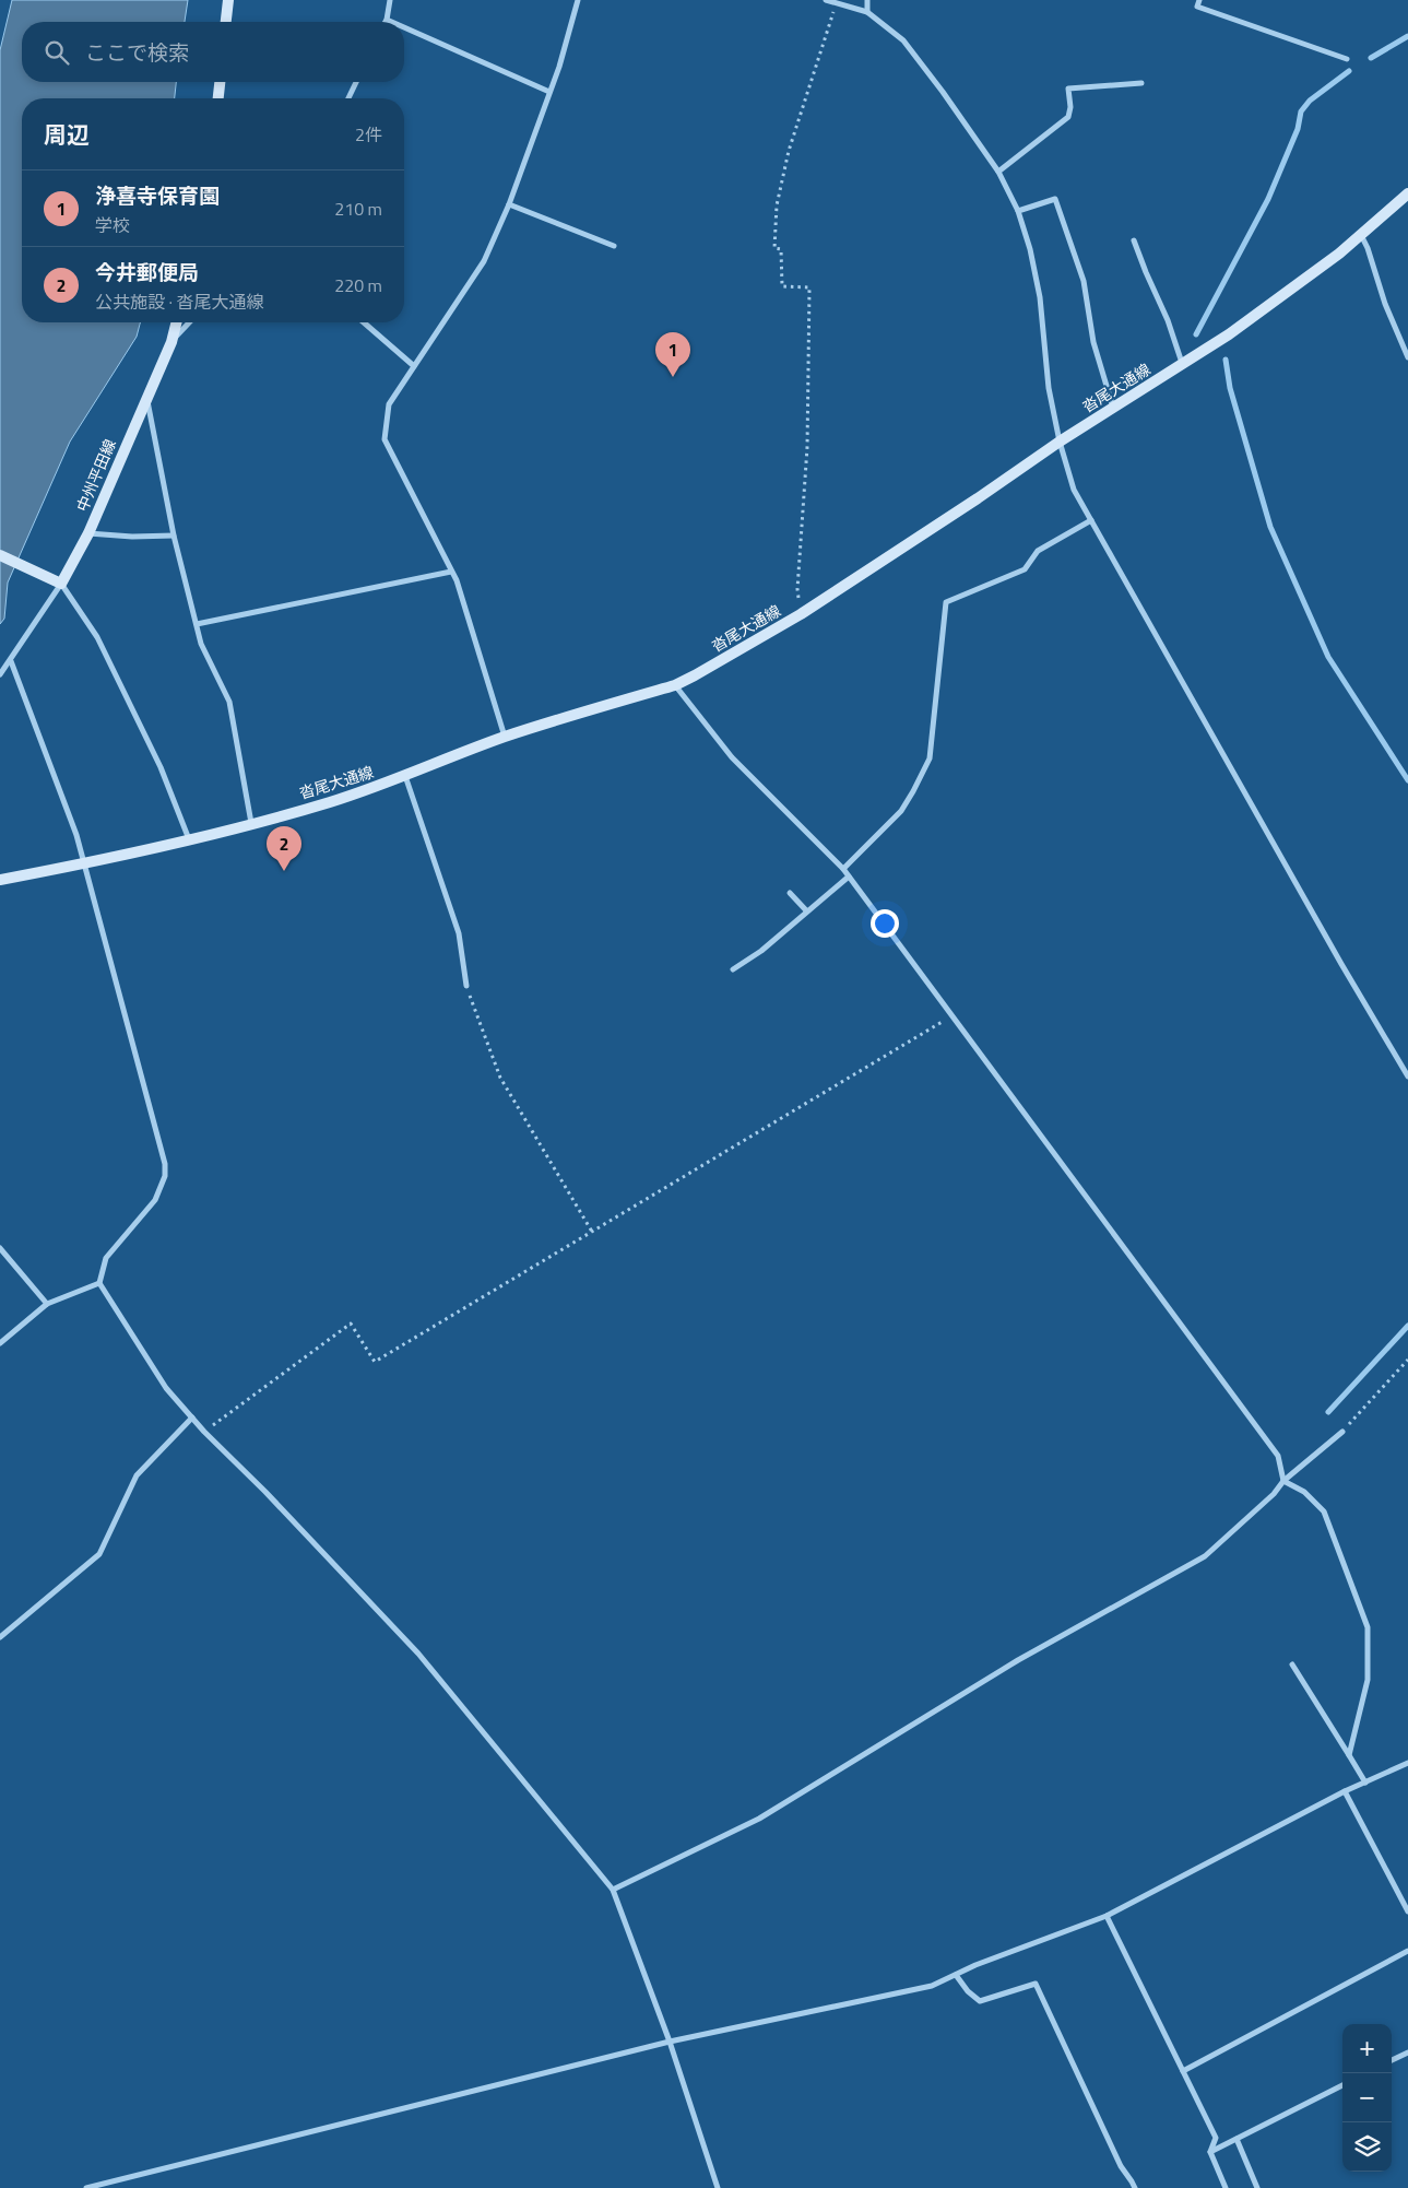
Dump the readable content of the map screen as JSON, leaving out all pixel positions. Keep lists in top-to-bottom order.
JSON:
{
  "streets": {
    "main road": ["沓尾大通線", "中州平田線"]
  },
  "page": {
    "search": "ここで検索",
    "heading": ["周辺", "2件"],
    "list": [
      {
        "mark": "1",
        "name": "浄喜寺保育園",
        "note": "学校",
        "value": "210 m"
      },
      {
        "mark": "2",
        "name": "今井郵便局",
        "note": "公共施設 · 沓尾大通線",
        "value": "220 m"
      }
    ],
    "pins": ["1", "2"],
    "map_buttons": ["+", "−"]
  }
}
